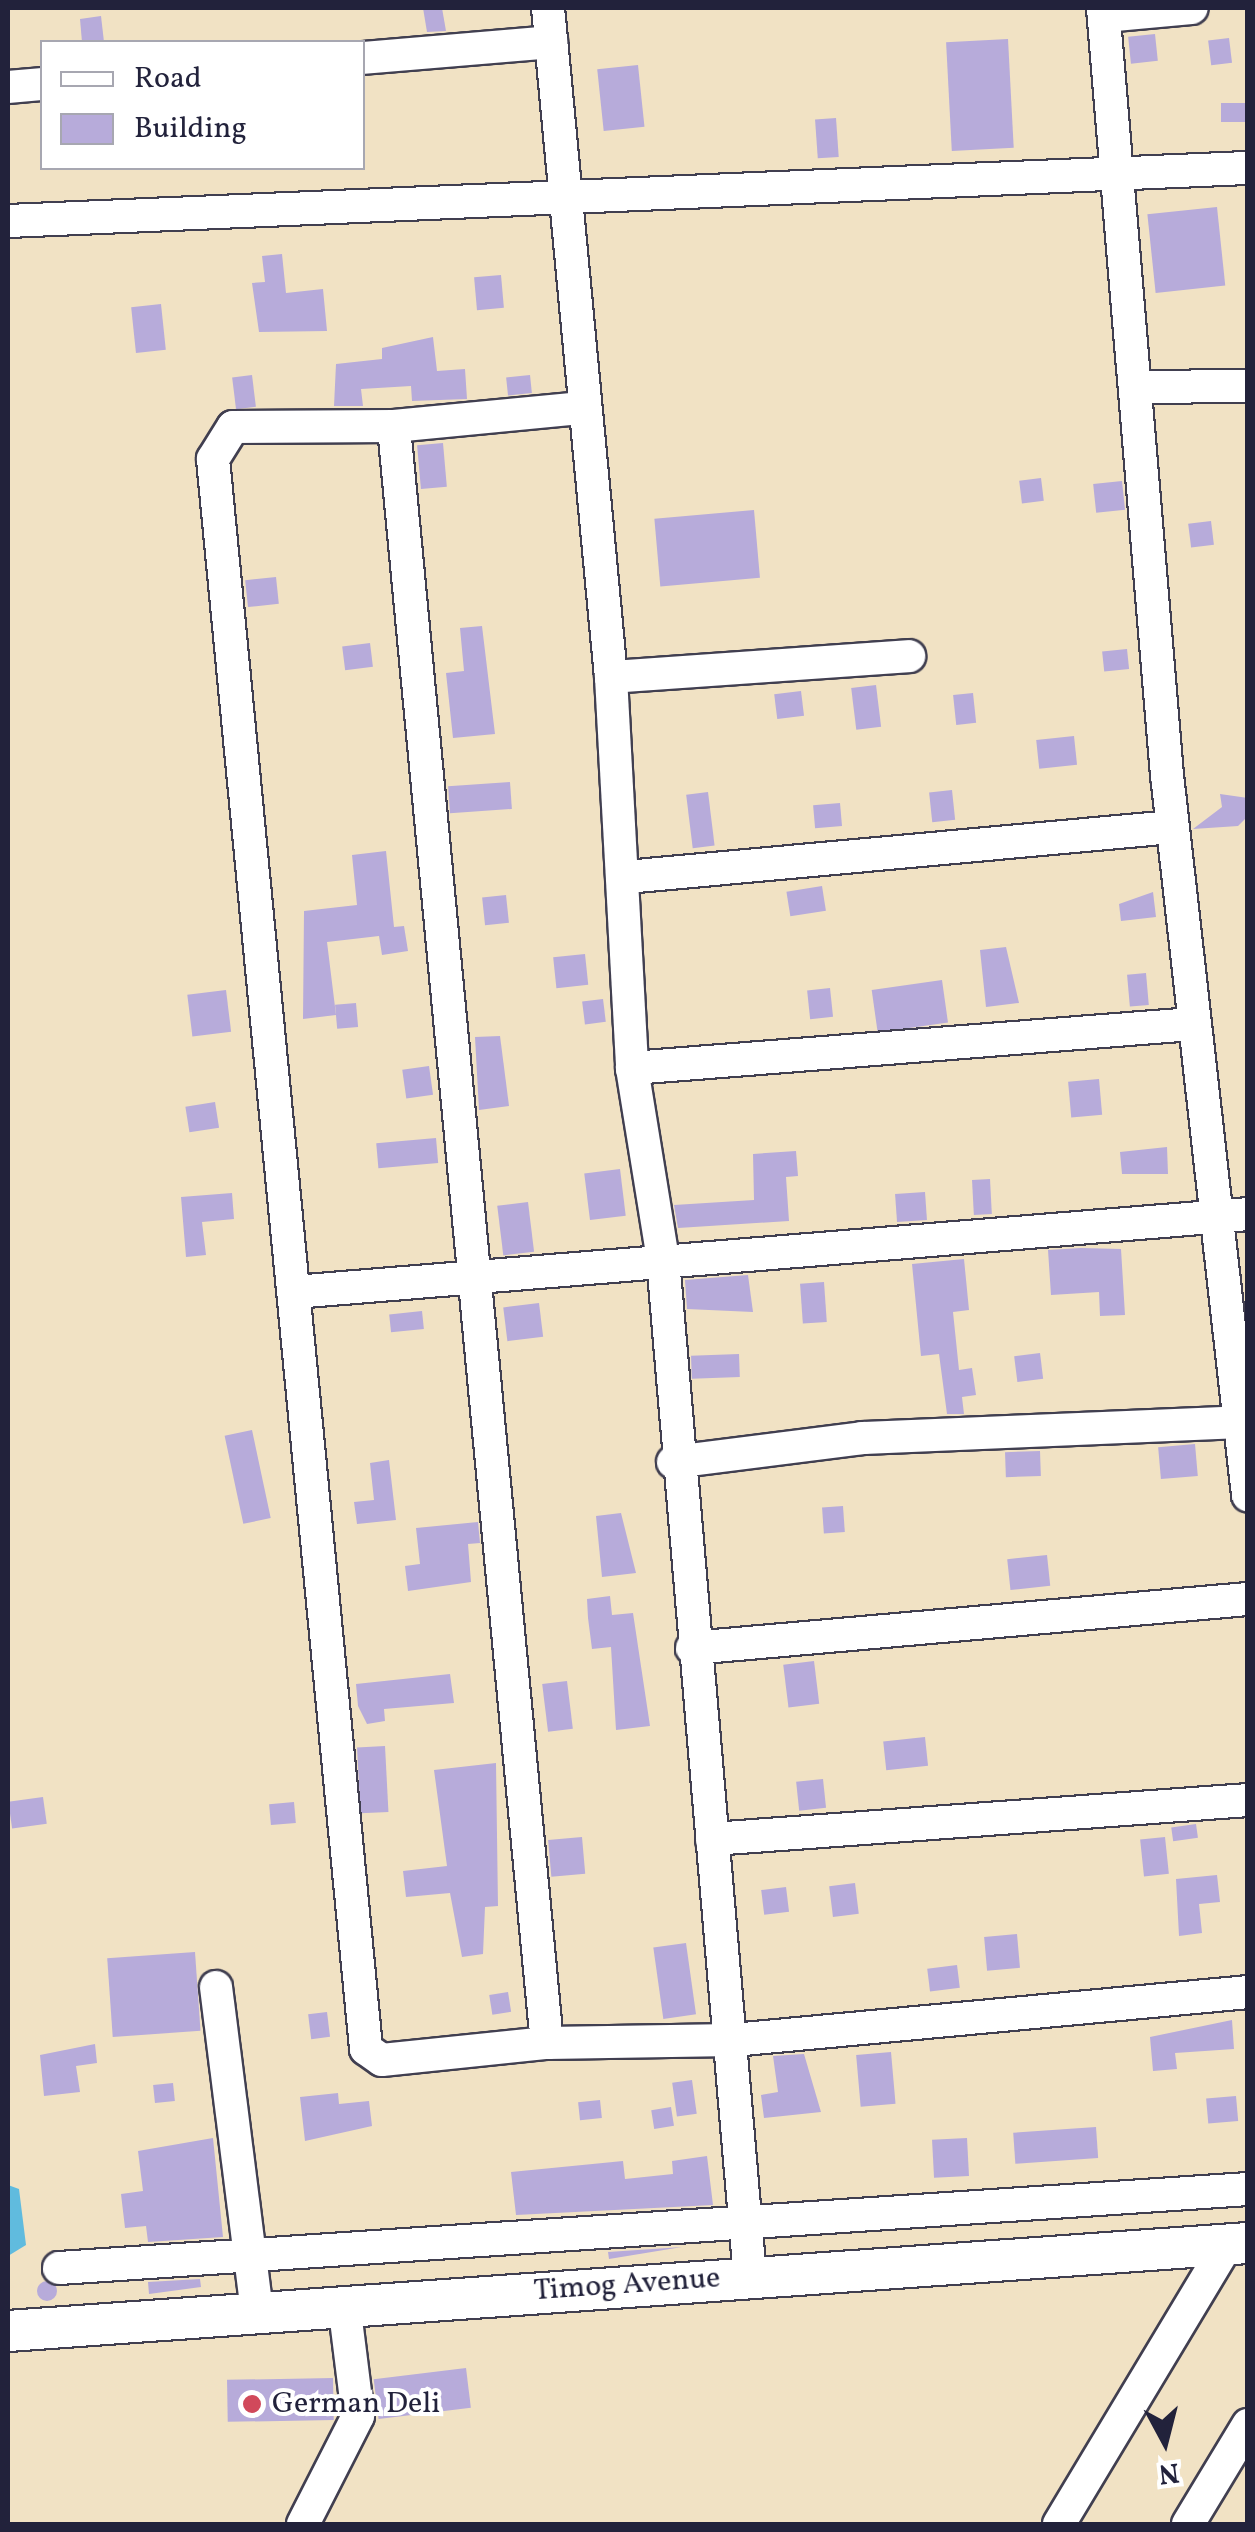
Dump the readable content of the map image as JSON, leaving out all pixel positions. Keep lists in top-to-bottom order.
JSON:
{
  "streets": {
    "main road": ["Timog Avenue"]
  },
  "places": ["German Deli"],
  "legend": ["Road", "Building"],
  "north": "bottom"
}
